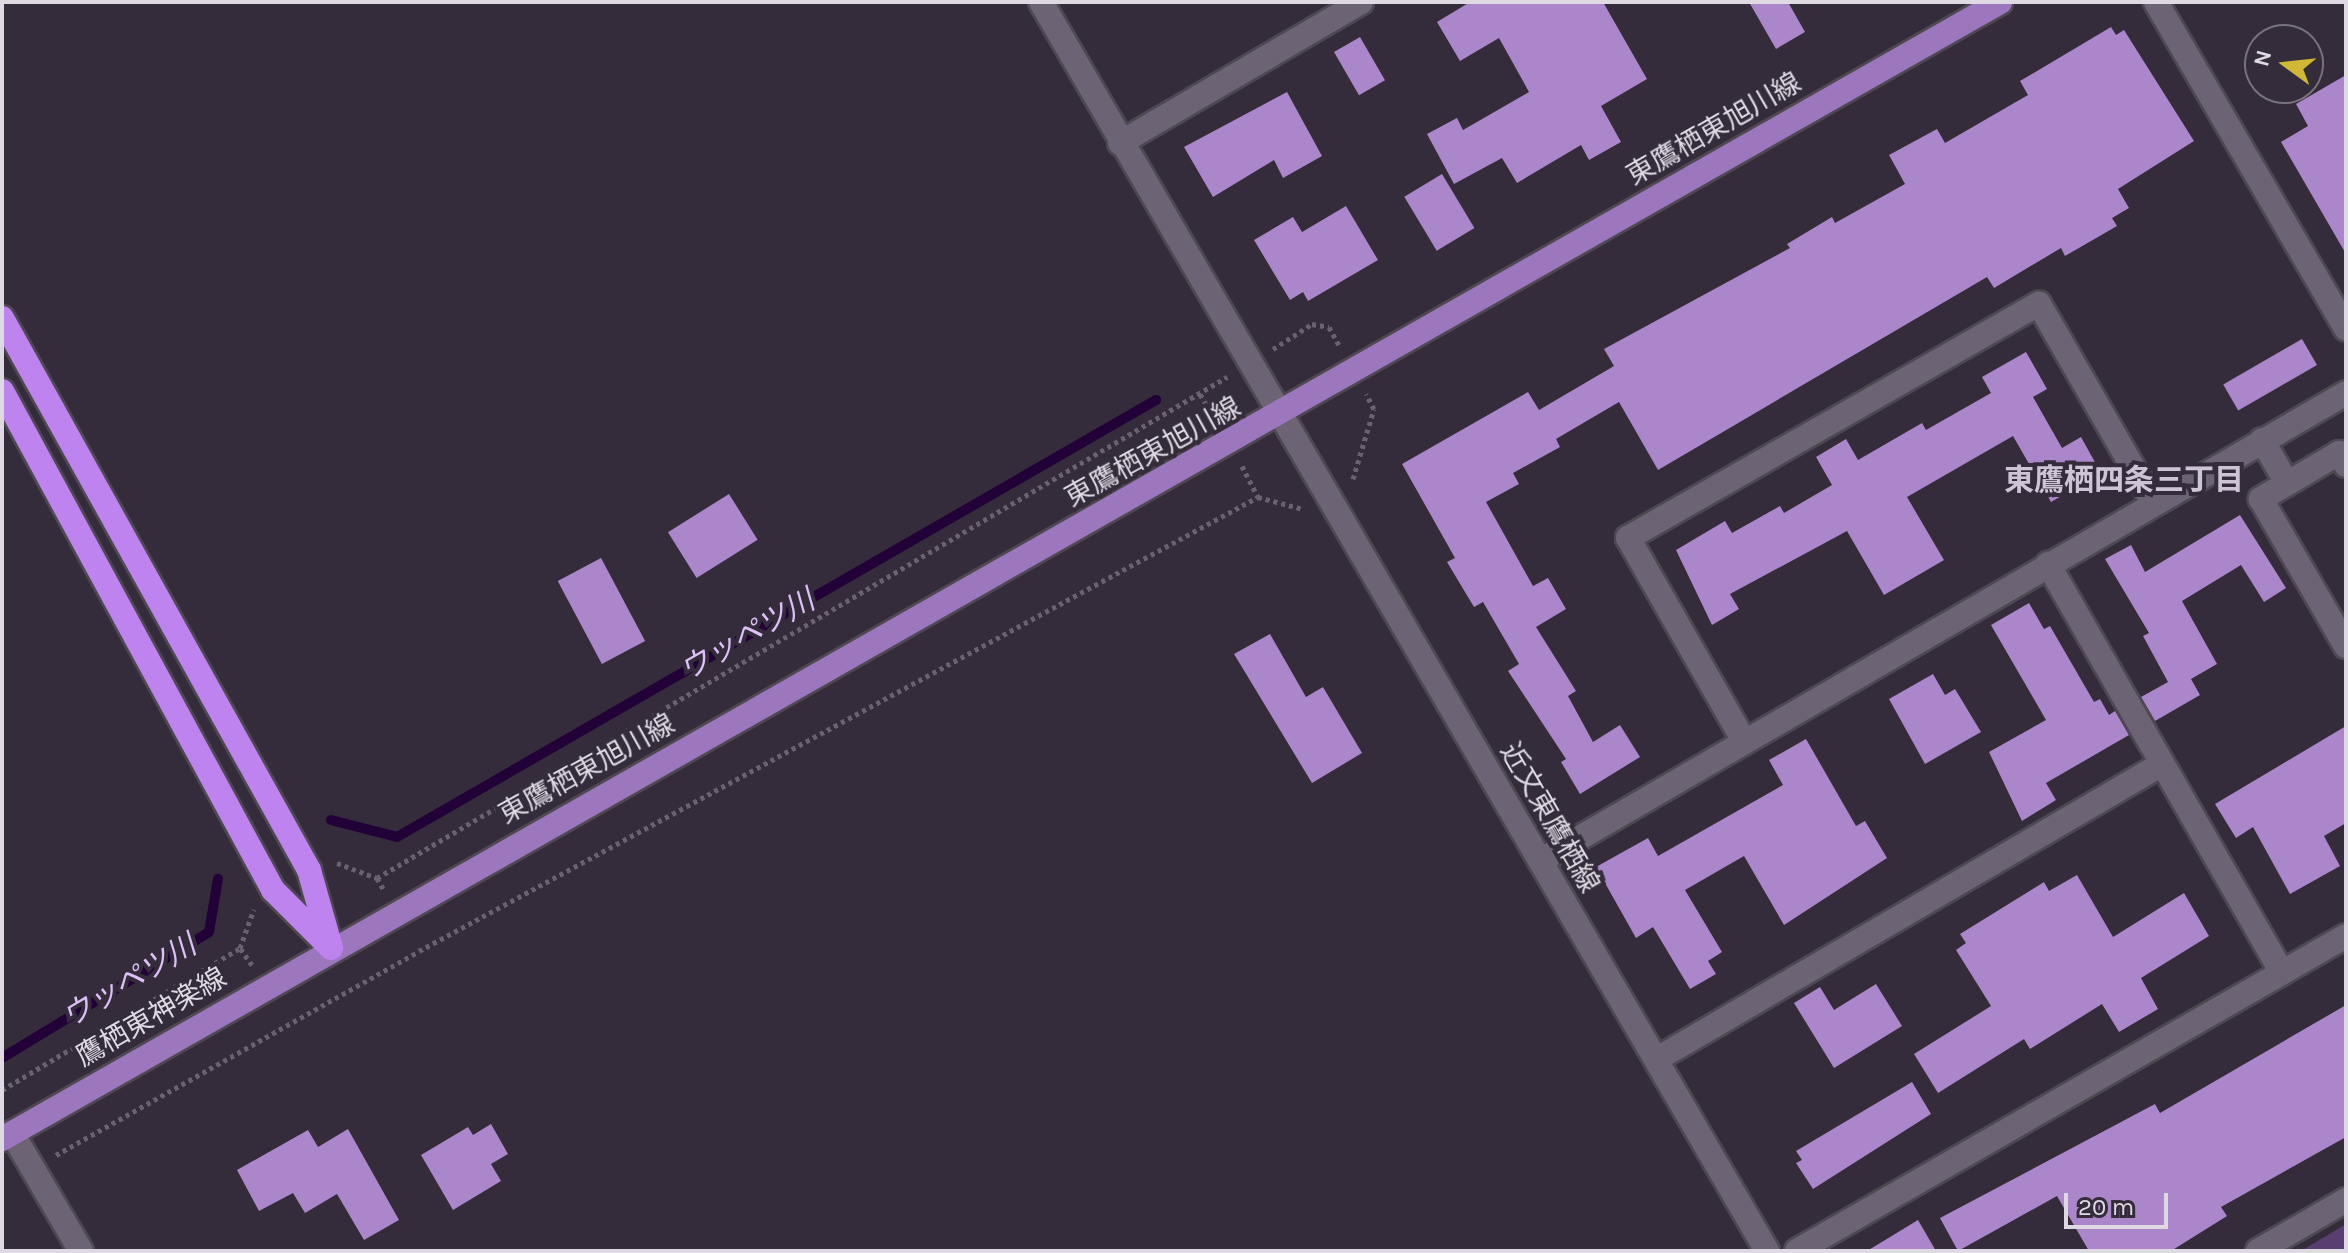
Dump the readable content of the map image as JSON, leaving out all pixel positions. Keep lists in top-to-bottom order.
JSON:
{
  "streets": {
    "main road": ["東鷹栖東旭川線", "鷹栖東神楽線"],
    "street": ["近文東鷹栖線"]
  },
  "crossings": [
    ["東鷹栖東旭川線", "近文東鷹栖線"],
    ["東鷹栖東旭川線", "鷹栖東神楽線"]
  ],
  "districts": ["東鷹栖四条三丁目"],
  "water": ["ウッペツ川"],
  "scale_bar": "20 m",
  "north": "left"
}
